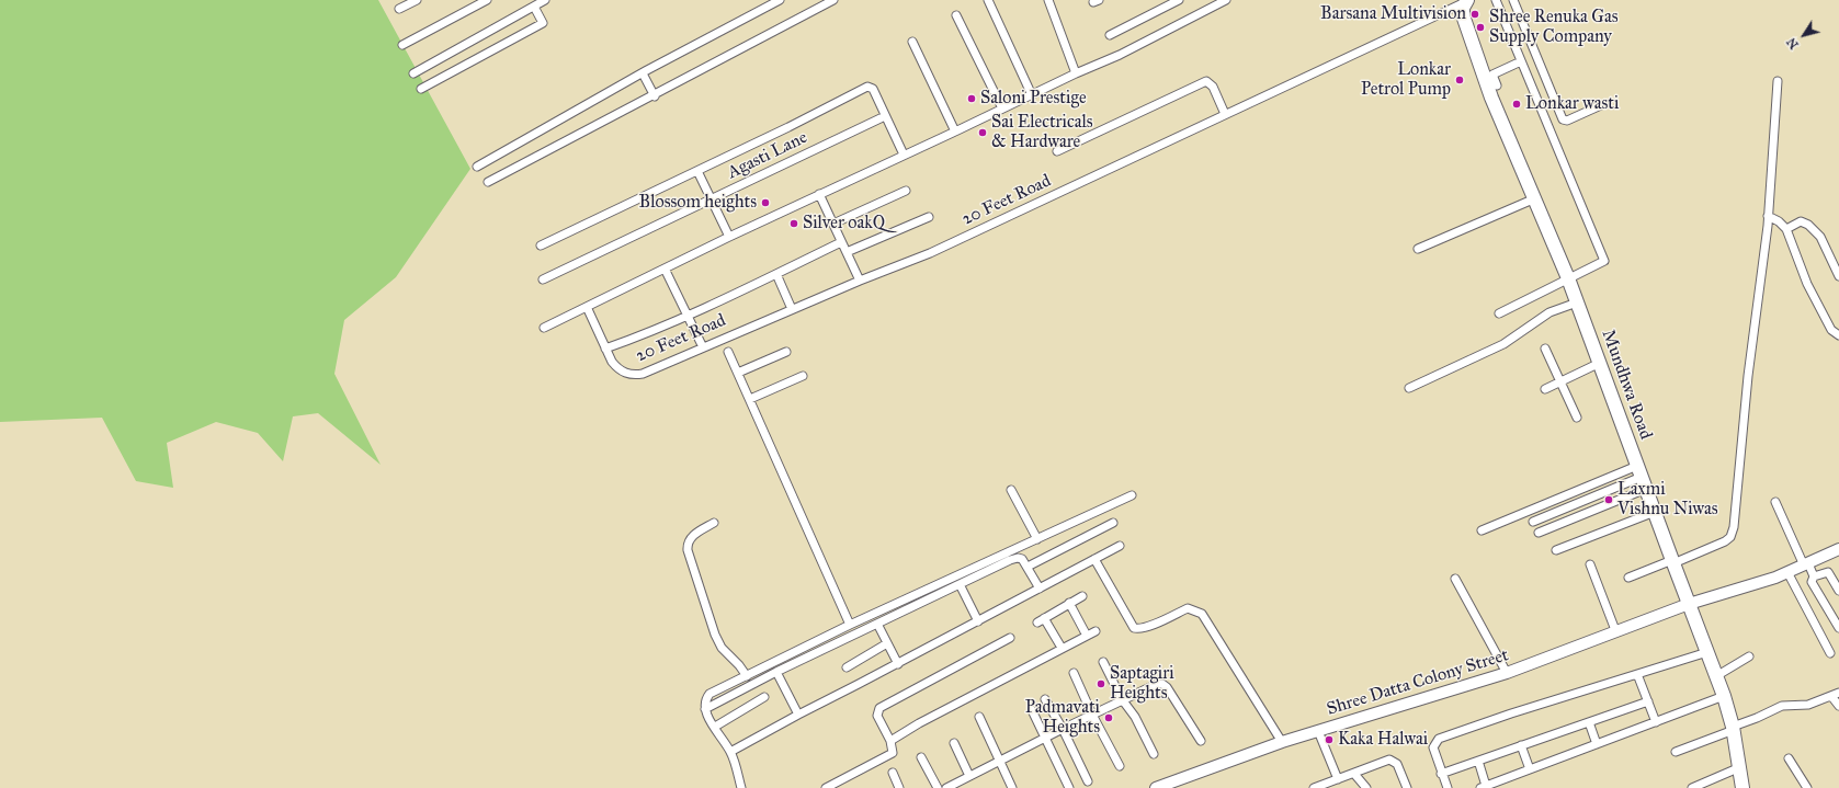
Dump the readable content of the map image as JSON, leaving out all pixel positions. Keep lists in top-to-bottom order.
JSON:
{
  "streets": {
    "main road": ["Mundhwa Road"],
    "street": ["Agasti Lane", "20 Feet Road", "Shree Datta Colony Street"]
  },
  "crossings": [
    ["20 Feet Road", "Mundhwa Road"],
    ["Mundhwa Road", "Shree Datta Colony Street"]
  ],
  "places": [
    "Barsana Multivision",
    "Shree Renuka Gas Supply Company",
    "Lonkar Petrol Pump",
    "Saloni Prestige",
    "Lonkar wasti",
    "Sai Electricals & Hardware",
    "Blossom heights",
    "Silver oakQ",
    "Laxmi Vishnu Niwas",
    "Saptagiri Heights",
    "Padmavati Heights",
    "Kaka Halwai"
  ],
  "north": "bottom left"
}
